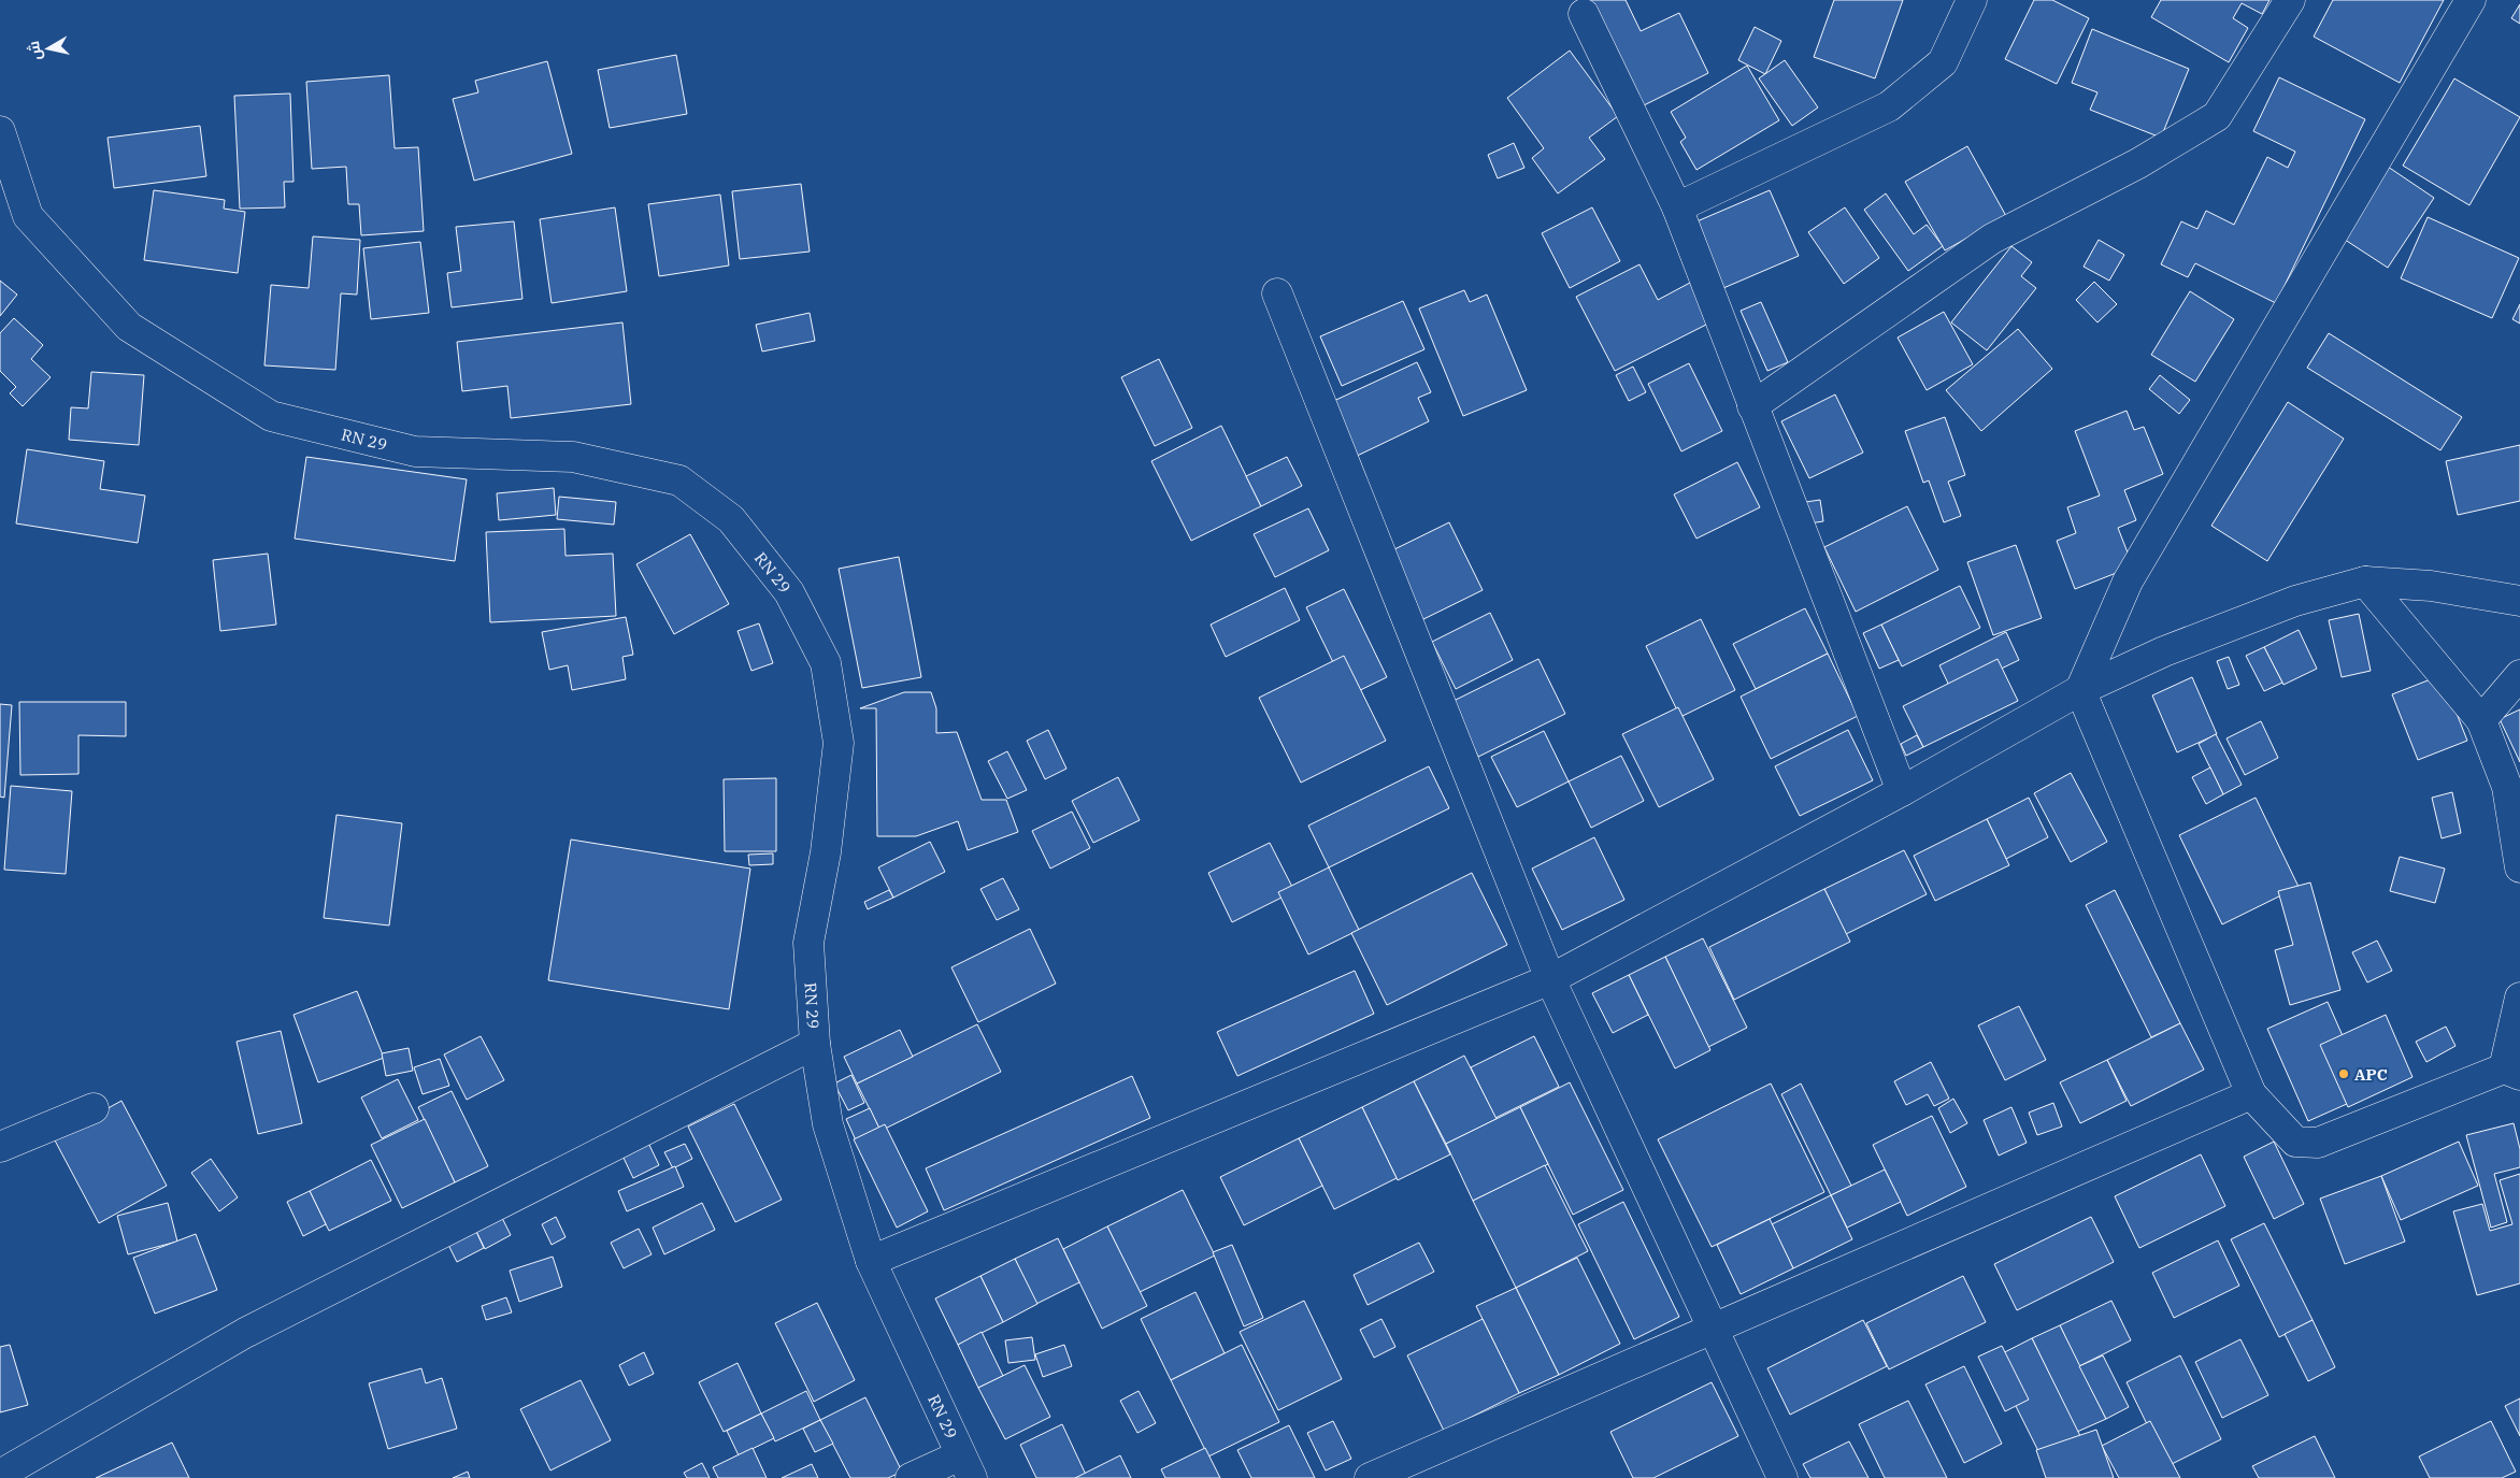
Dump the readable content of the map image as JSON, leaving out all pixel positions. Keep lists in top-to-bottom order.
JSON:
{
  "streets": {
    "street": ["RN 29"]
  },
  "places": ["APC"],
  "north": "left"
}
